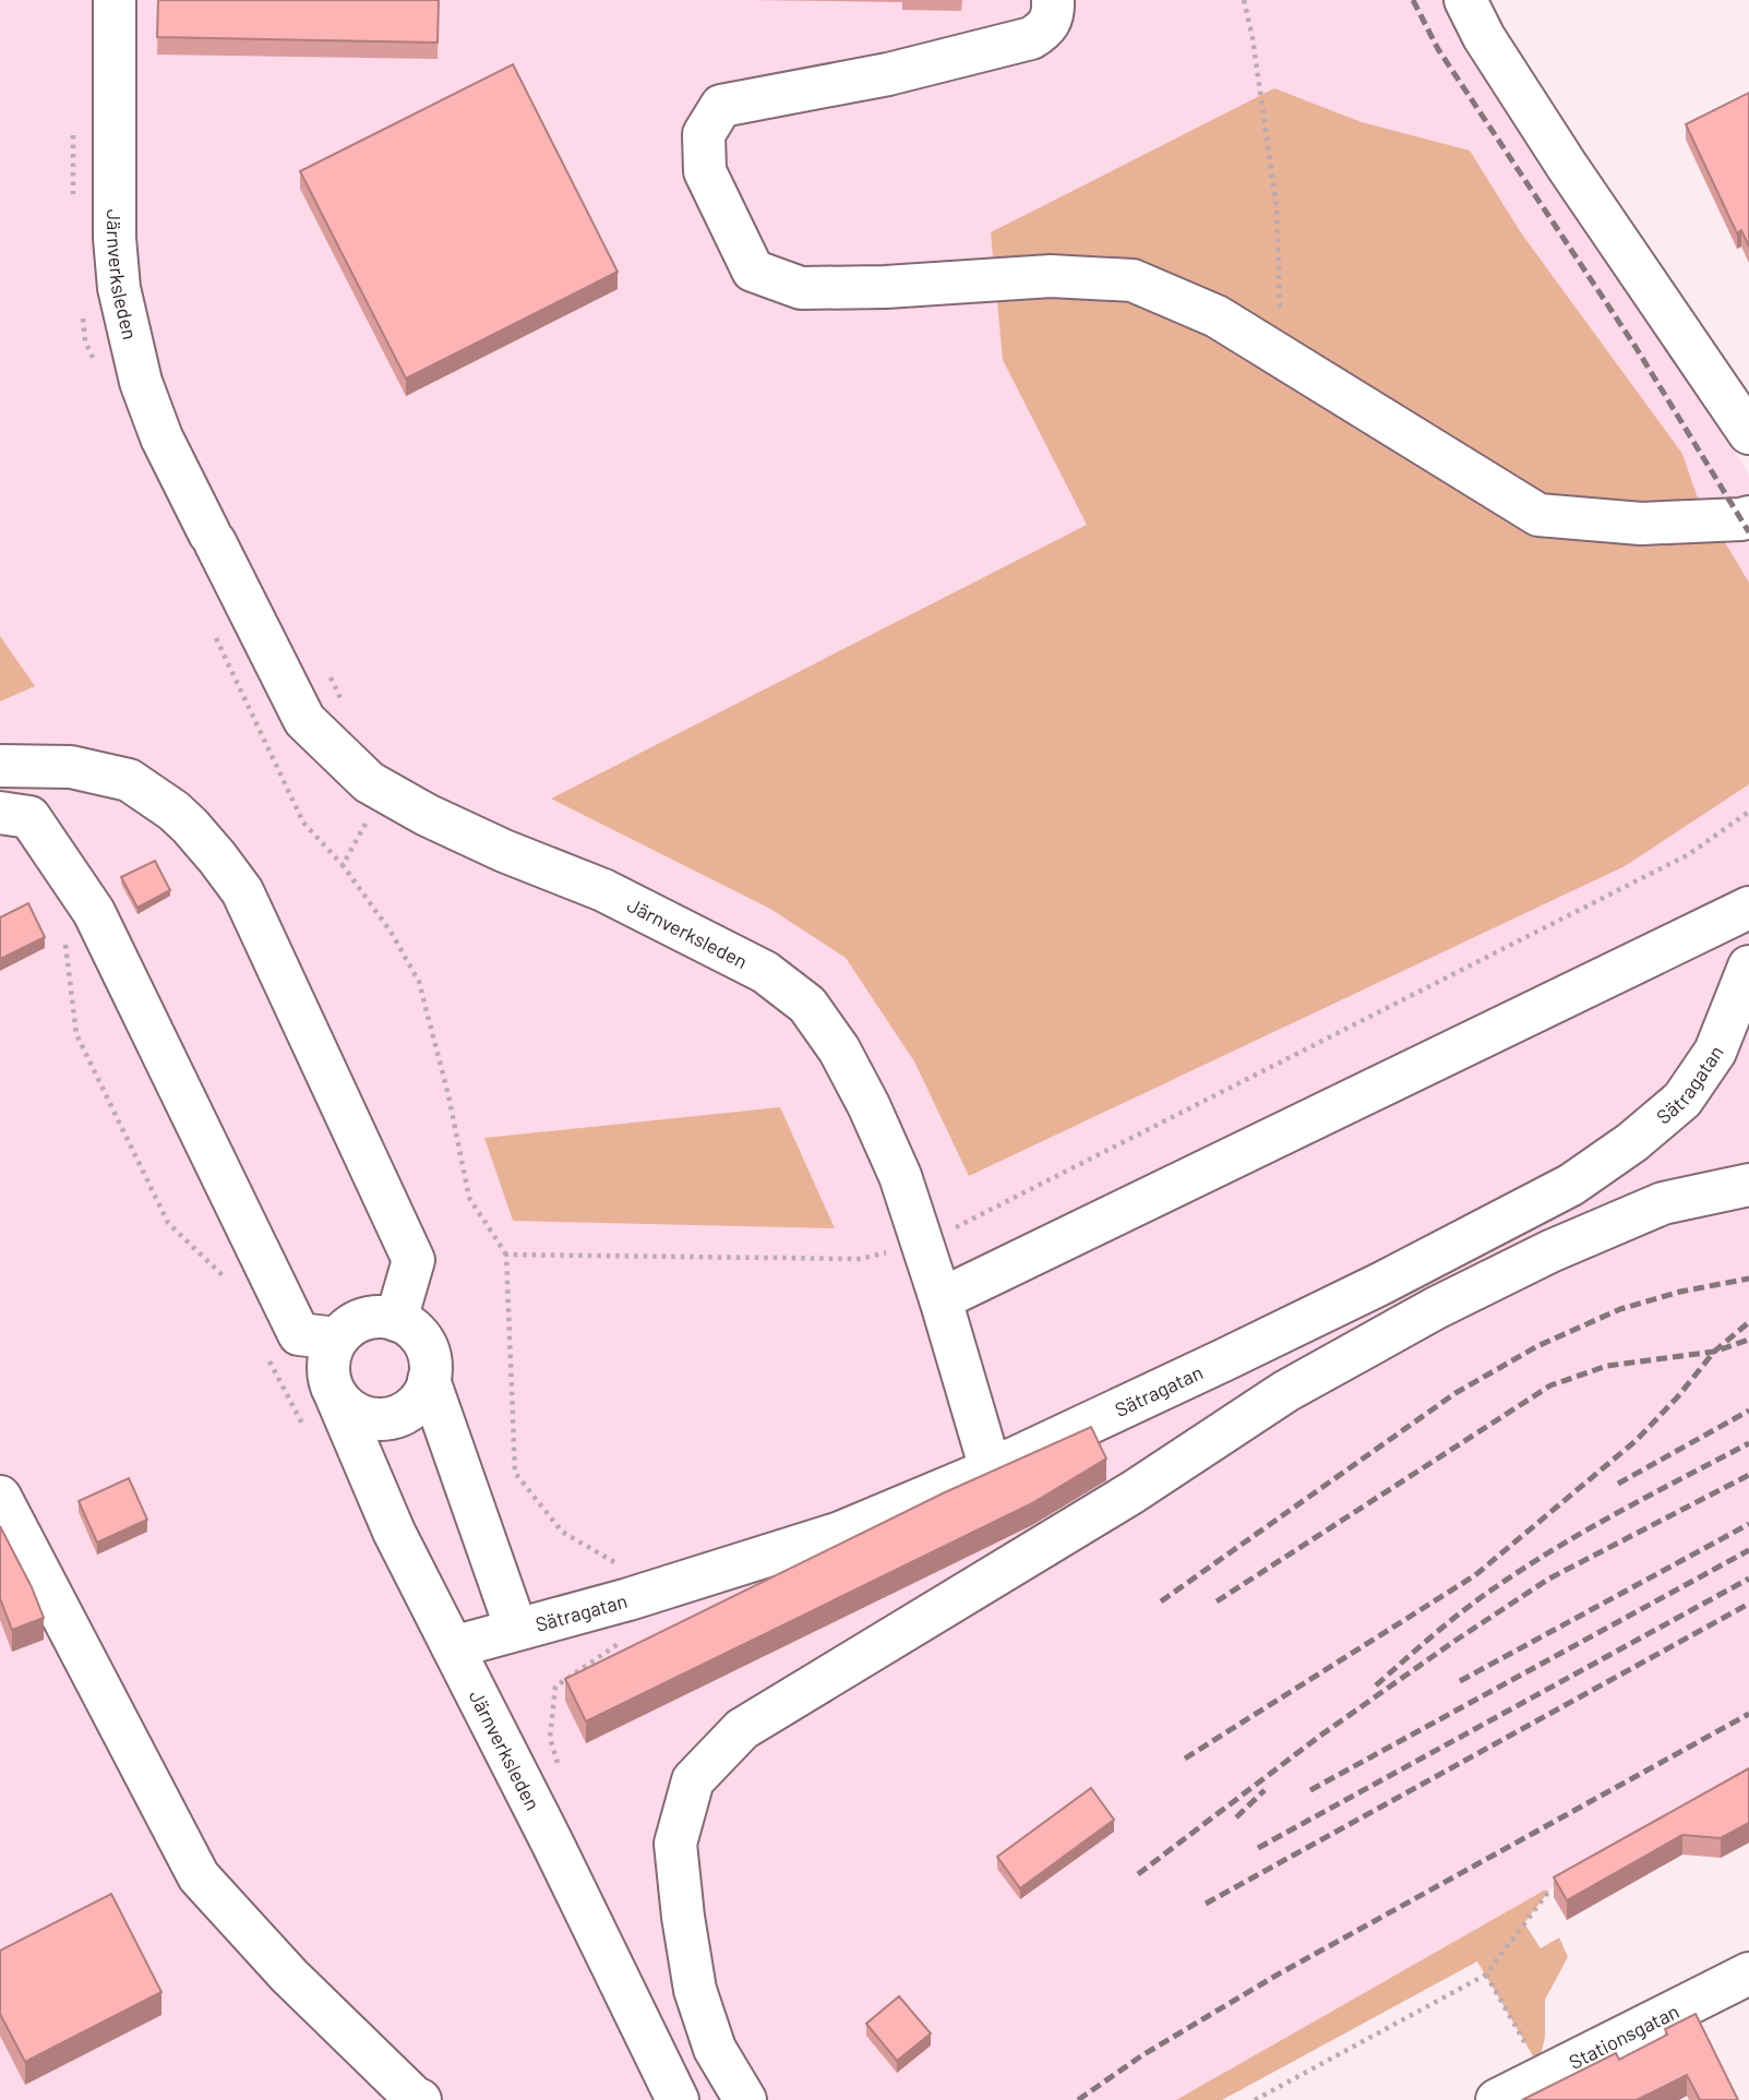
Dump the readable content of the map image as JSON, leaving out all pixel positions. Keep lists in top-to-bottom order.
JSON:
{
  "streets": {
    "street": ["Järnverksleden", "Sätragatan", "Stationsgatan"]
  },
  "crossings": [
    ["Järnverksleden", "Sätragatan"]
  ]
}
